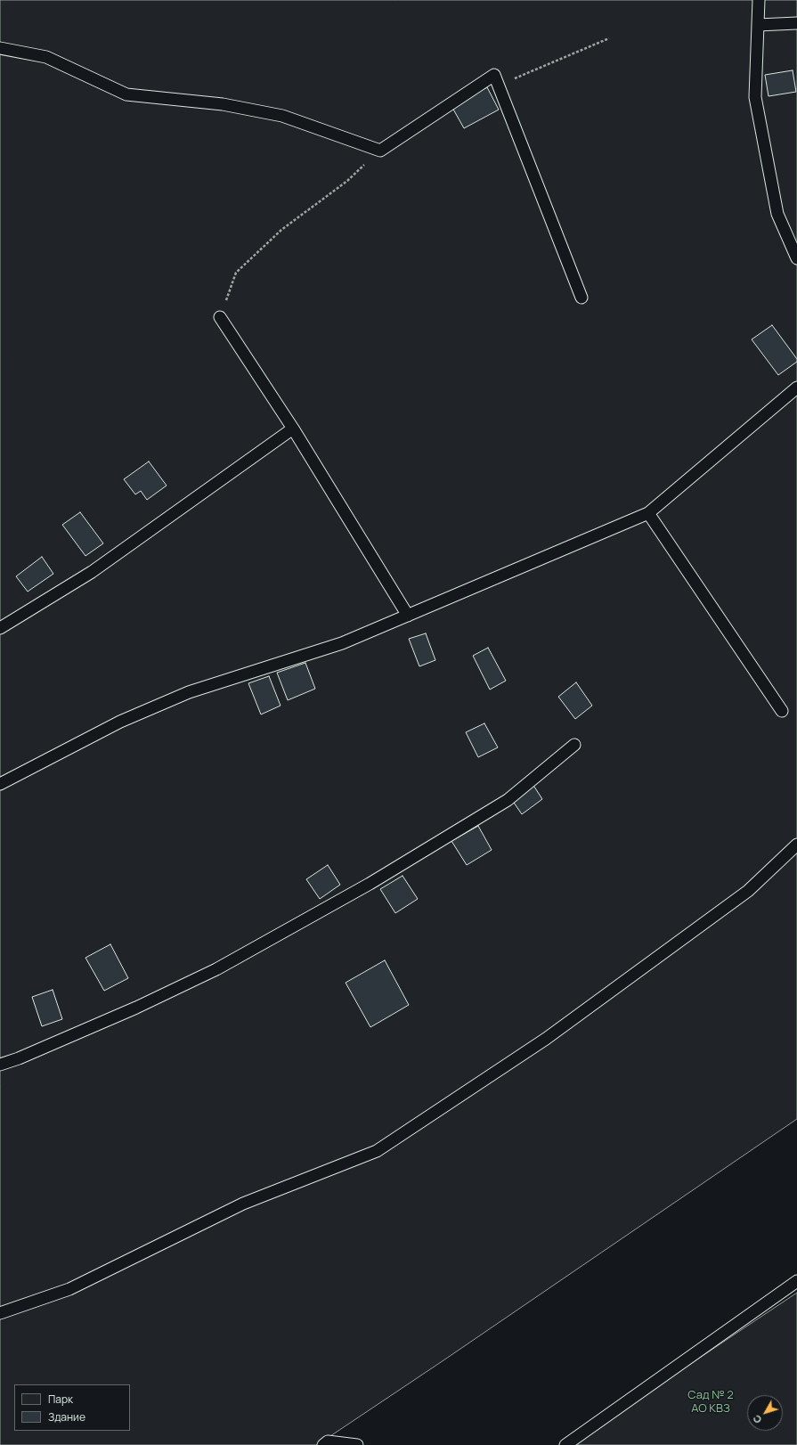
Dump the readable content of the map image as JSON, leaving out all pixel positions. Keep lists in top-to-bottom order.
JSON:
{
  "parks": ["Сад № 2 АО КВЗ"],
  "legend": ["Парк", "Здание"],
  "north": "bottom left"
}
